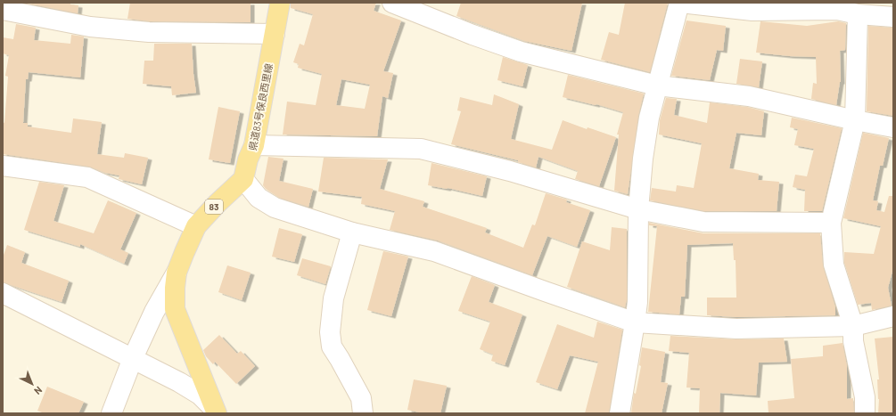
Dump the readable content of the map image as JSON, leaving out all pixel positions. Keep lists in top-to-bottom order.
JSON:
{
  "streets": {
    "main road": ["県道83号保良西里線", "83"]
  },
  "crossings": [
    ["県道83号保良西里線", "83"]
  ],
  "north": "bottom right"
}
